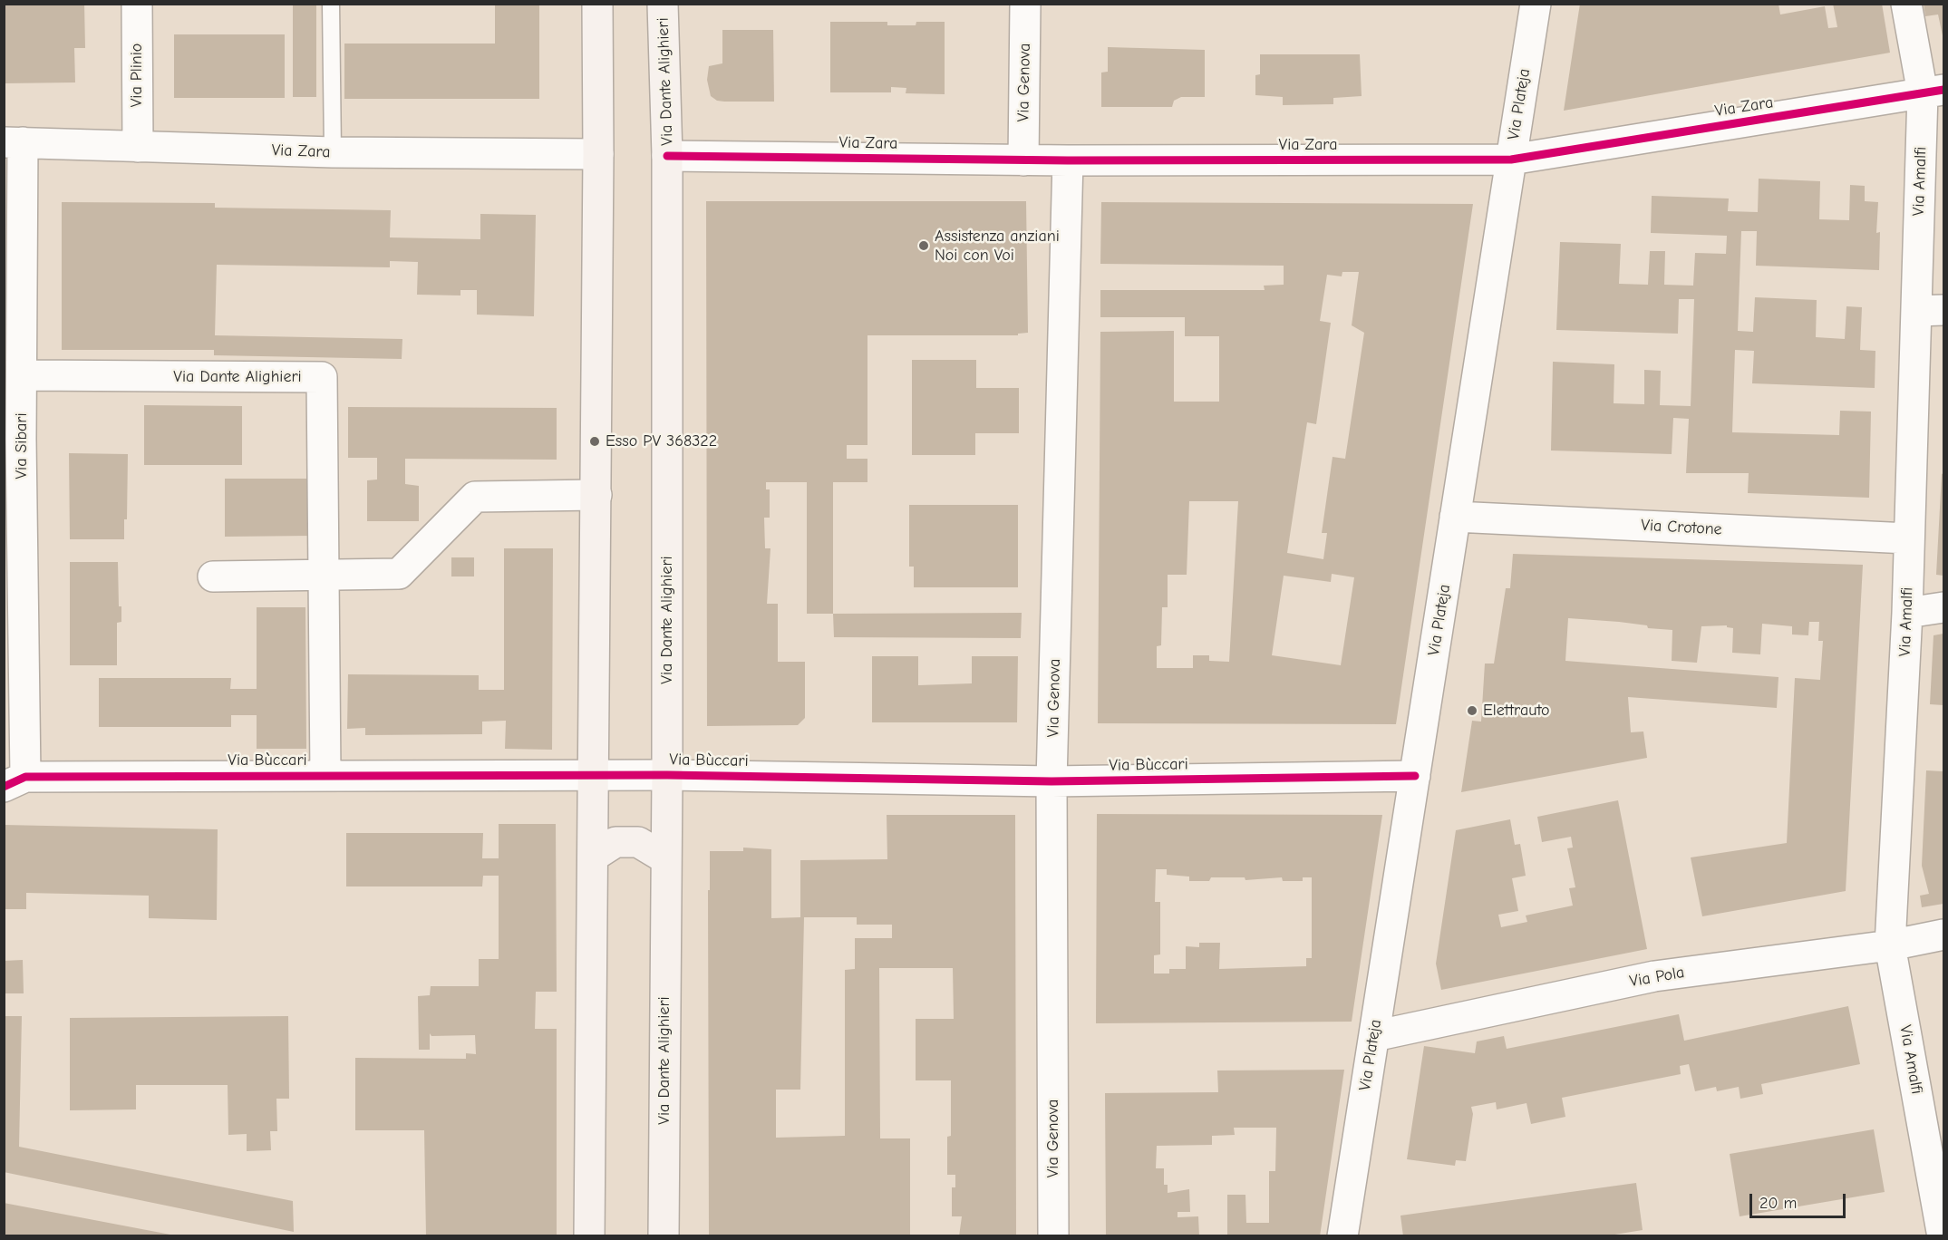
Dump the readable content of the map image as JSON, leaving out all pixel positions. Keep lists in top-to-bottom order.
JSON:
{
  "streets": {
    "street": [
      "Via Plinio",
      "Via Dante Alighieri",
      "Via Genova",
      "Via Plateja",
      "Via Zara",
      "Via Amalfi",
      "Via Sibari",
      "Via Crotone",
      "Via Bùccari",
      "Via Pola"
    ]
  },
  "crossings": [
    ["Via Plinio", "Via Zara"],
    ["Via Dante Alighieri", "Via Zara"],
    ["Via Dante Alighieri", "Via Sibari"],
    ["Via Dante Alighieri", "Via Bùccari"],
    ["Via Genova", "Via Zara"],
    ["Via Genova", "Via Bùccari"],
    ["Via Plateja", "Via Zara"],
    ["Via Plateja", "Via Crotone"],
    ["Via Plateja", "Via Bùccari"],
    ["Via Plateja", "Via Pola"],
    ["Via Zara", "Via Amalfi"],
    ["Via Zara", "Via Sibari"],
    ["Via Amalfi", "Via Crotone"],
    ["Via Amalfi", "Via Pola"],
    ["Via Sibari", "Via Bùccari"]
  ],
  "places": ["Assistenza anziani Noi con Voi", "Esso PV 368322", "Elettrauto"],
  "scale_bar": "20 m"
}
